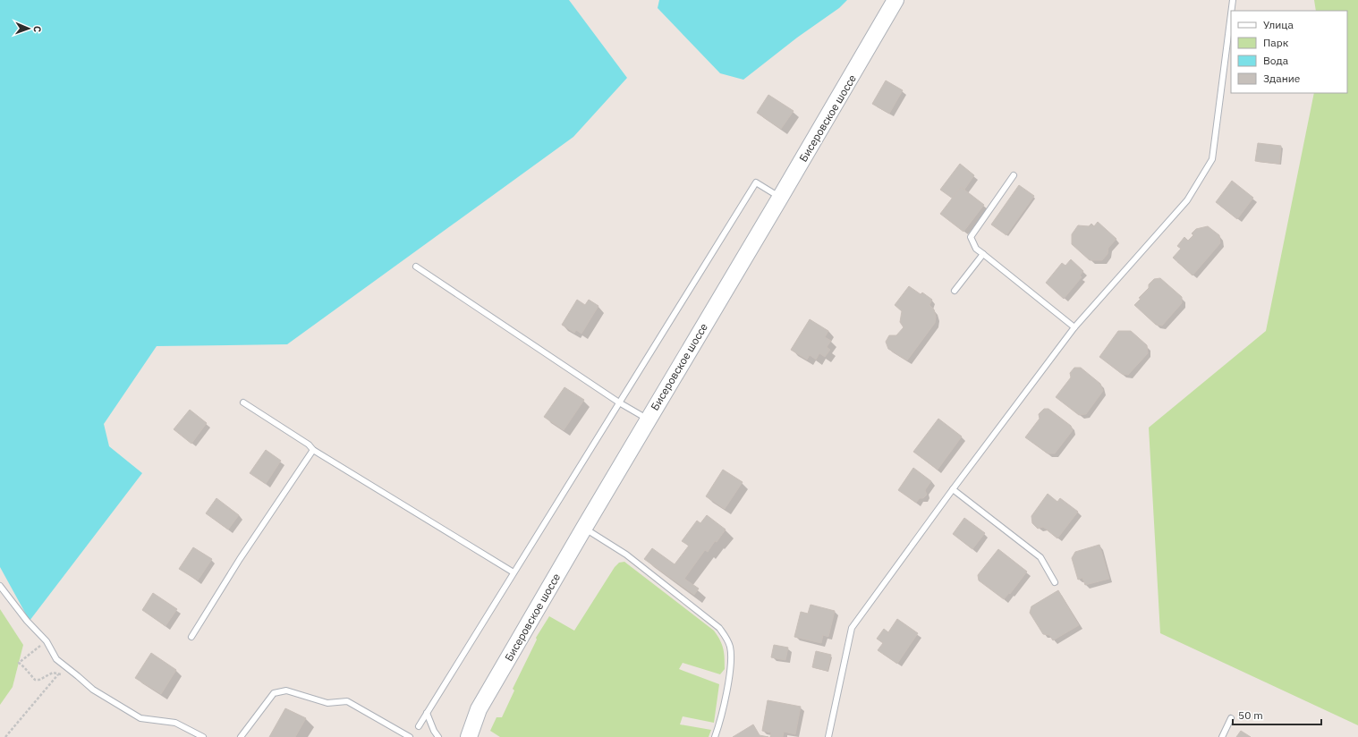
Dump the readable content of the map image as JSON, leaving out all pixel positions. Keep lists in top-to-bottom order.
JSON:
{
  "streets": {
    "main road": ["Бисеровское шоссе"]
  },
  "legend": [
    "Улица",
    "Парк",
    "Вода",
    "Здание"
  ],
  "scale_bar": "50 m",
  "north": "right"
}
